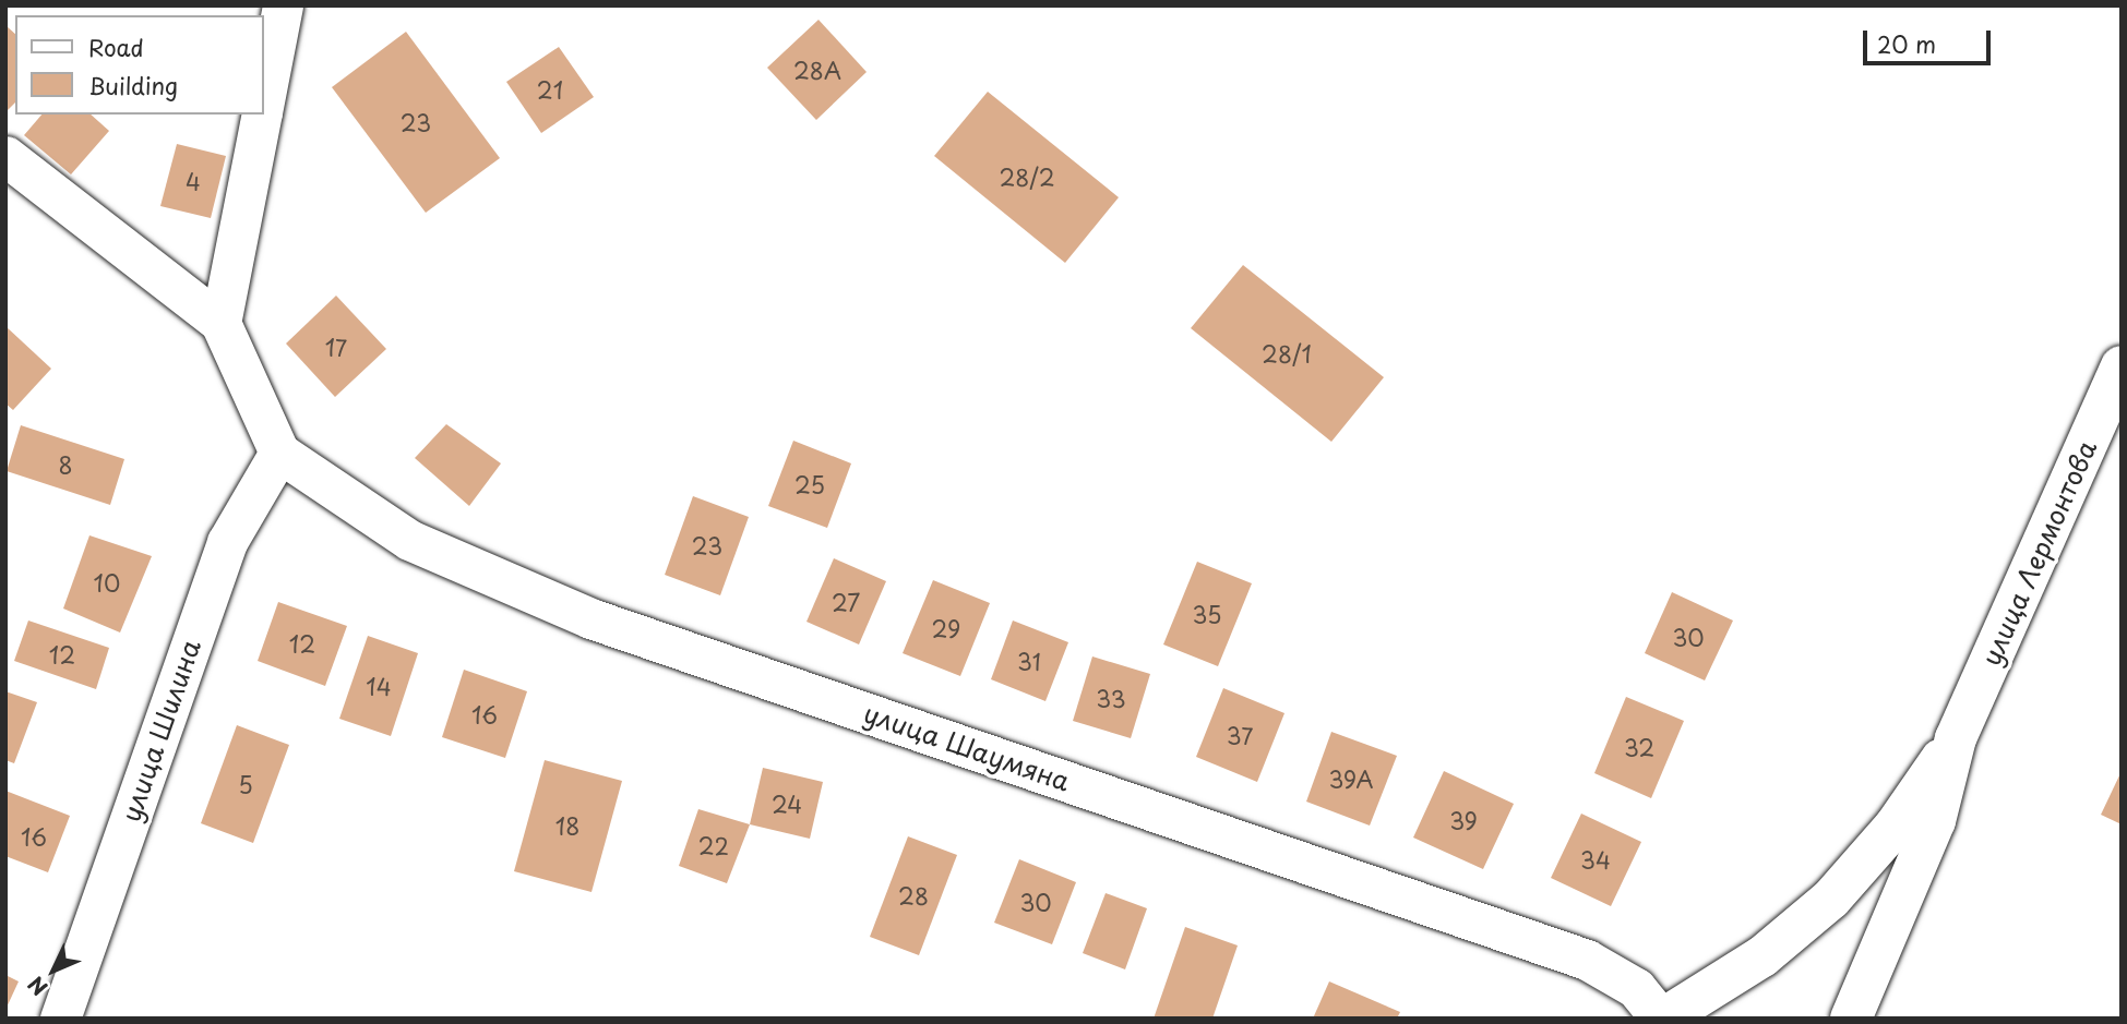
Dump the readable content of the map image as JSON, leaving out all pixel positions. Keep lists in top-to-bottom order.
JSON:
{
  "streets": {
    "main road": ["улица Лермонтова"],
    "street": ["улица Шилина", "улица Шаумяна"]
  },
  "crossings": [
    ["улица Лермонтова", "улица Шаумяна"],
    ["улица Шилина", "улица Шаумяна"]
  ],
  "house_numbers": [
    "28А",
    "21",
    "23",
    "28/2",
    "4",
    "17",
    "28/1",
    "8",
    "25",
    "23",
    "10",
    "27",
    "35",
    "29",
    "30",
    "12",
    "12",
    "31",
    "14",
    "33",
    "16",
    "37",
    "32",
    "39А",
    "5",
    "24",
    "39",
    "18",
    "16",
    "22",
    "34",
    "28",
    "30"
  ],
  "legend": ["Road", "Building"],
  "scale_bar": "20 m",
  "north": "bottom left"
}
